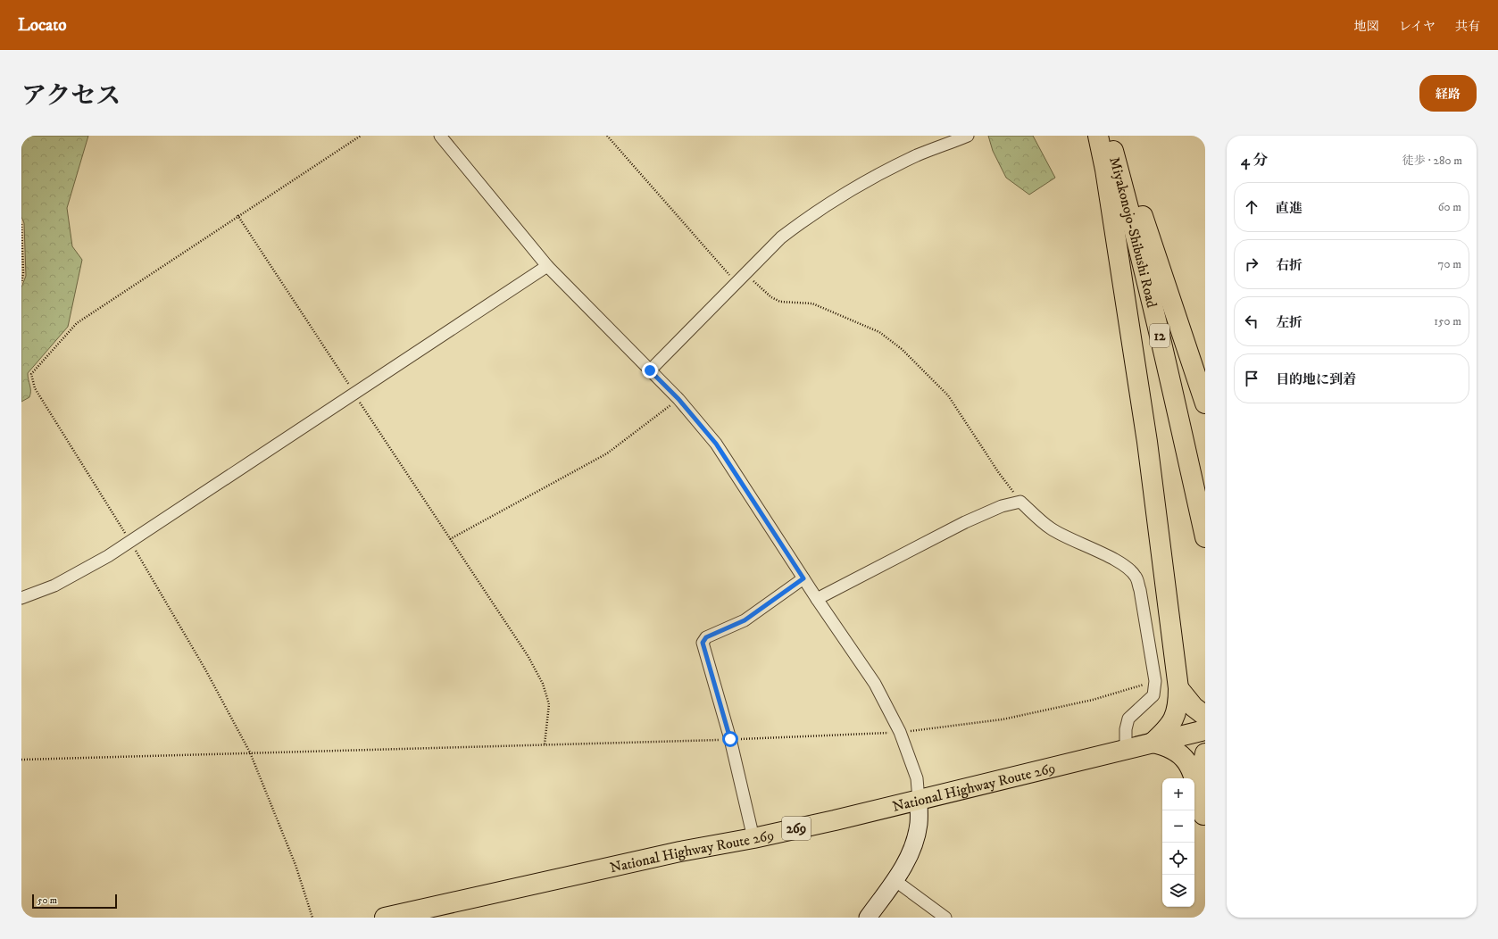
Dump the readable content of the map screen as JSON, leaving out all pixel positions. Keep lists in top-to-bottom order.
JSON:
{
  "streets": {
    "highway": [
      "Miyakonojo-Shibushi Road",
      "12",
      "National Highway Route 269",
      "269"
    ]
  },
  "scale_bar": "50 m",
  "page": {
    "header": "Locato",
    "nav": ["地図", "レイヤ", "共有"],
    "title": "アクセス",
    "buttons": "経路",
    "heading": ["4 分", "徒歩 · 280 m"],
    "list": [
      ["直進", "60 m"],
      ["右折", "70 m"],
      ["左折", "150 m"],
      "目的地に到着"
    ],
    "map_buttons": ["+", "−"],
    "scale": "50 m"
  }
}
